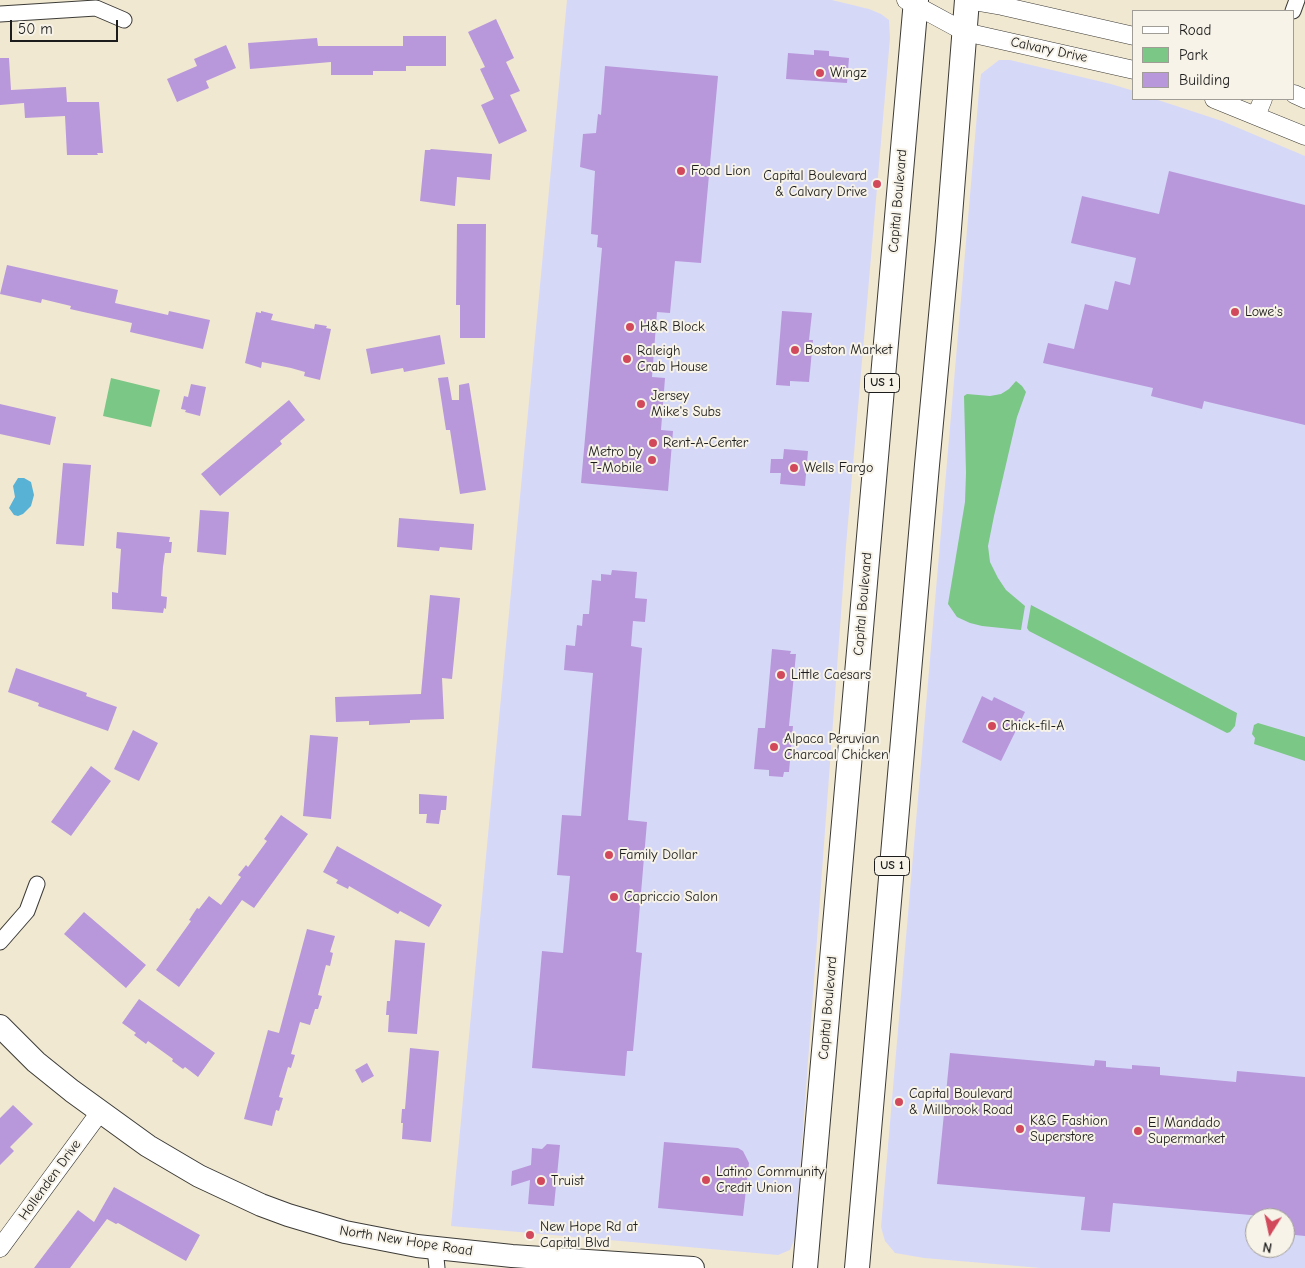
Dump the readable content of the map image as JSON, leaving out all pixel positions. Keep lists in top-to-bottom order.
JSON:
{
  "streets": {
    "highway": ["Capital Boulevard", "US 1"],
    "main road": ["North New Hope Road"],
    "street": ["Calvary Drive", "Hollenden Drive"]
  },
  "crossings": [
    ["Calvary Drive", "Capital Boulevard"],
    ["Calvary Drive", "US 1"],
    ["Hollenden Drive", "North New Hope Road"]
  ],
  "places": [
    "Wingz",
    "Food Lion",
    "Capital Boulevard & Calvary Drive",
    "Lowe's",
    "H&R Block",
    "Boston Market",
    "Raleigh Crab House",
    "Jersey Mike's Subs",
    "Rent-A-Center",
    "Metro by T-Mobile",
    "Wells Fargo",
    "Little Caesars",
    "Chick-fil-A",
    "Alpaca Peruvian Charcoal Chicken",
    "Family Dollar",
    "Capriccio Salon",
    "Capital Boulevard & Millbrook Road",
    "K&G Fashion Superstore",
    "El Mandado Supermarket",
    "Latino Community Credit Union",
    "Truist",
    "New Hope Rd at Capital Blvd"
  ],
  "legend": ["Road", "Park", "Building"],
  "scale_bar": "50 m",
  "north": "bottom"
}
